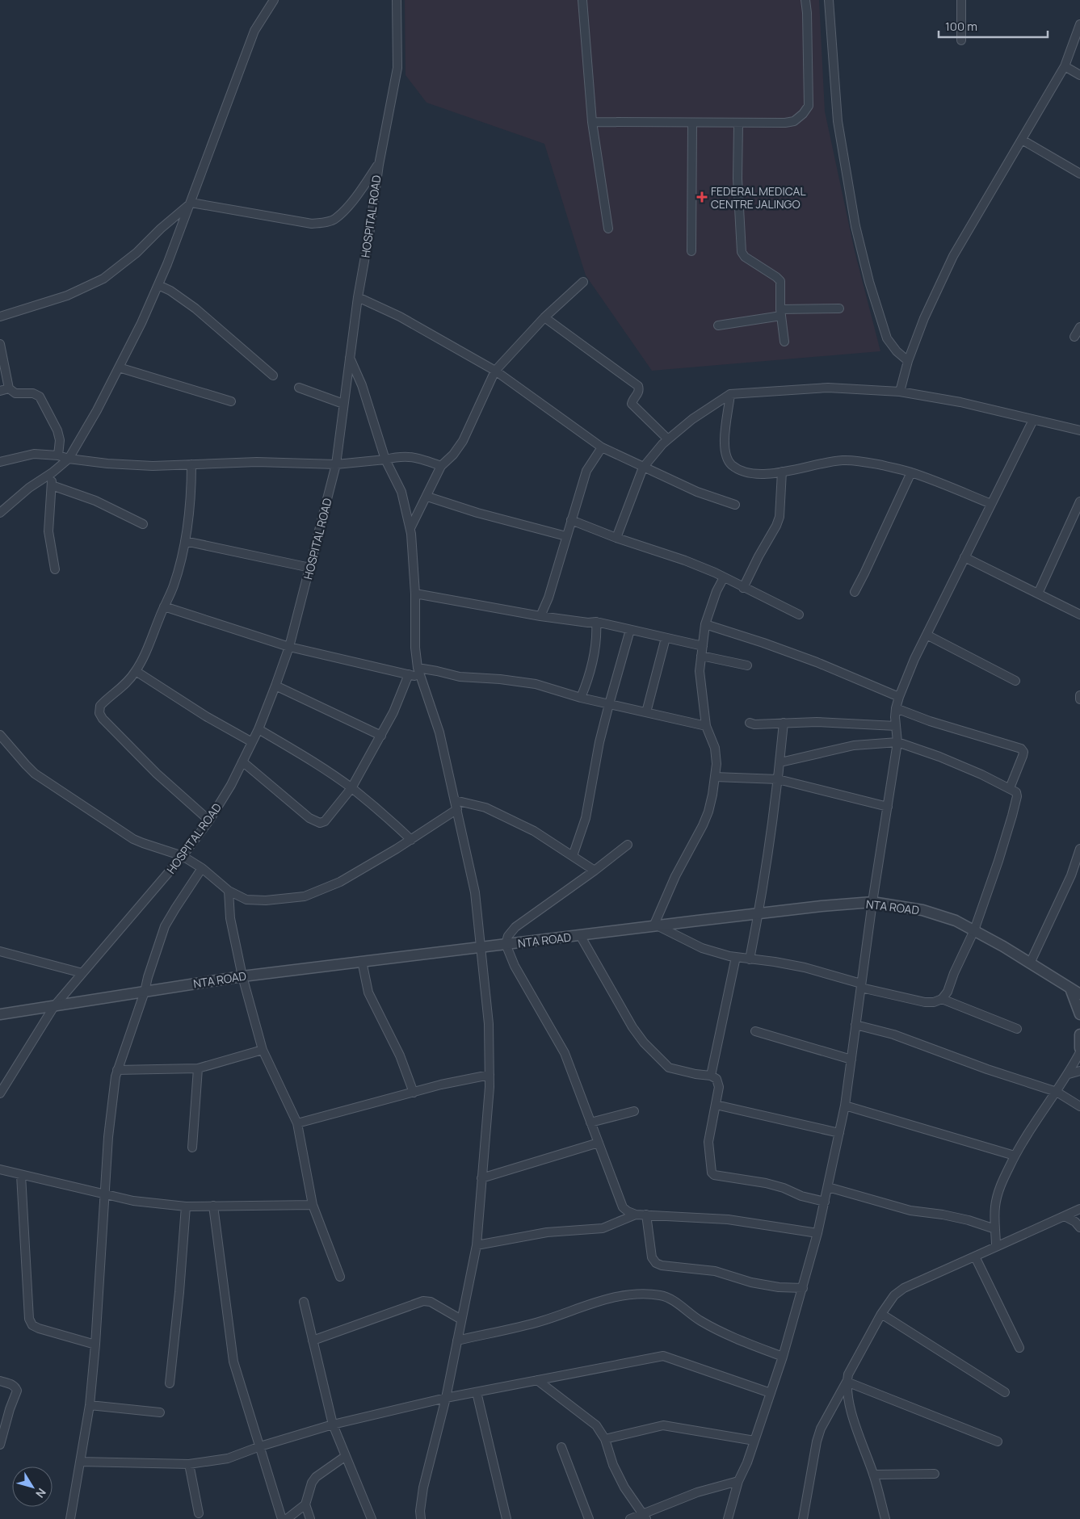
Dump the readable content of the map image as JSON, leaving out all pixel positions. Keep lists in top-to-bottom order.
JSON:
{
  "streets": {
    "street": ["HOSPITAL ROAD", "NTA ROAD"]
  },
  "crossings": [
    ["HOSPITAL ROAD", "NTA ROAD"]
  ],
  "places": {
    "health": ["FEDERAL MEDICAL CENTRE JALINGO"]
  },
  "scale_bar": "100 m",
  "north": "bottom right"
}
